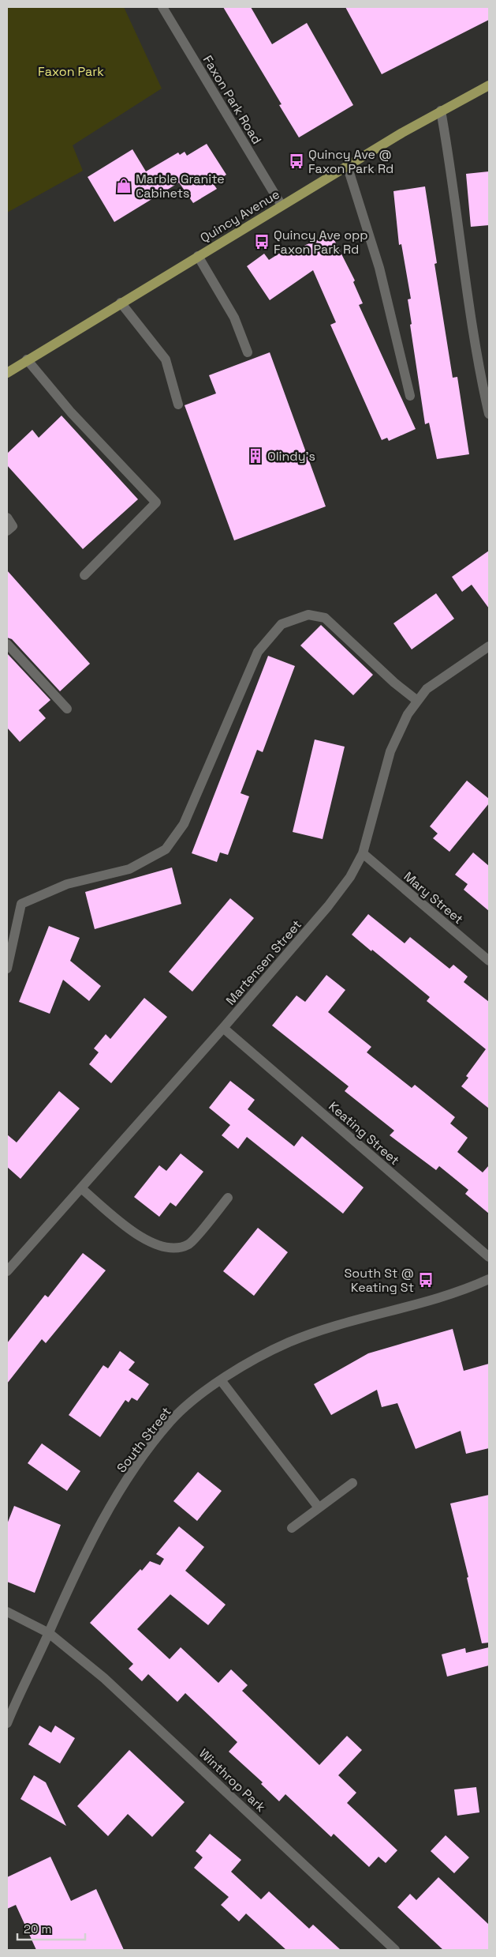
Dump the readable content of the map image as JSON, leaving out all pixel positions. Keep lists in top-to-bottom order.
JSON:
{
  "streets": {
    "main road": ["Quincy Avenue"],
    "street": [
      "Faxon Park Road",
      "Mary Street",
      "Martensen Street",
      "Keating Street",
      "South Street",
      "Winthrop Park"
    ]
  },
  "crossings": [
    ["Faxon Park Road", "Quincy Avenue"],
    ["Mary Street", "Martensen Street"],
    ["Martensen Street", "Keating Street"],
    ["South Street", "Winthrop Park"]
  ],
  "parks": ["Faxon Park"],
  "places": {
    "bus stop": ["Quincy Ave @ Faxon Park Rd", "Quincy Ave opp Faxon Park Rd", "South St @ Keating St"],
    "shop": ["Marble Granite Cabinets"],
    "building": ["Olindy's"]
  },
  "scale_bar": "20 m"
}
